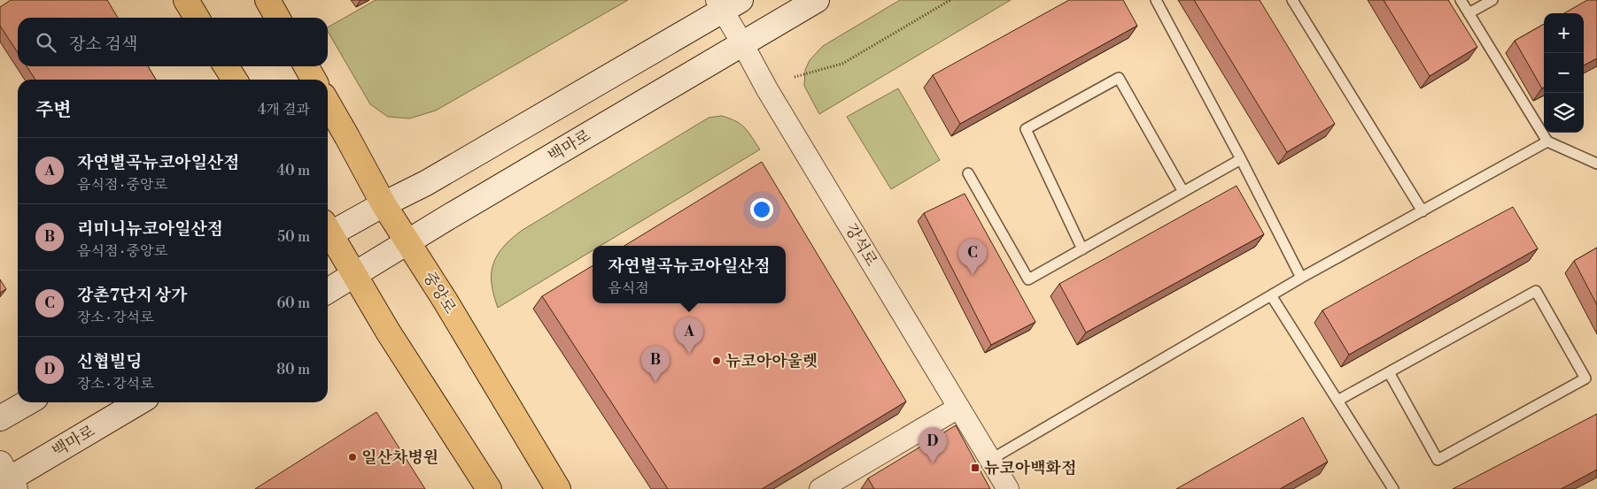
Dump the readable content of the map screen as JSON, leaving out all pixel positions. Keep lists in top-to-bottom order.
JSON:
{
  "streets": {
    "main road": ["백마로", "중앙로"],
    "street": ["강석로"]
  },
  "crossings": [
    ["백마로", "강석로"],
    ["백마로", "중앙로"]
  ],
  "places": {
    "other": ["뉴코아아울렛", "일산차병원"],
    "transit": ["뉴코아백화점"]
  },
  "page": {
    "map_buttons": ["+", "−"],
    "search": "장소 검색",
    "heading": ["주변", "4개 결과"],
    "list": [
      {
        "mark": "A",
        "name": "자연별곡뉴코아일산점",
        "note": "음식점 · 중앙로",
        "value": "40 m"
      },
      {
        "mark": "B",
        "name": "리미니뉴코아일산점",
        "note": "음식점 · 중앙로",
        "value": "50 m"
      },
      {
        "mark": "C",
        "name": "강촌7단지 상가",
        "note": "장소 · 강석로",
        "value": "60 m"
      },
      {
        "mark": "D",
        "name": "신협빌딩",
        "note": "장소 · 강석로",
        "value": "80 m"
      }
    ],
    "pins": [
      "C",
      "A",
      "B",
      "D"
    ],
    "popup": ["자연별곡뉴코아일산점", "음식점"]
  }
}
